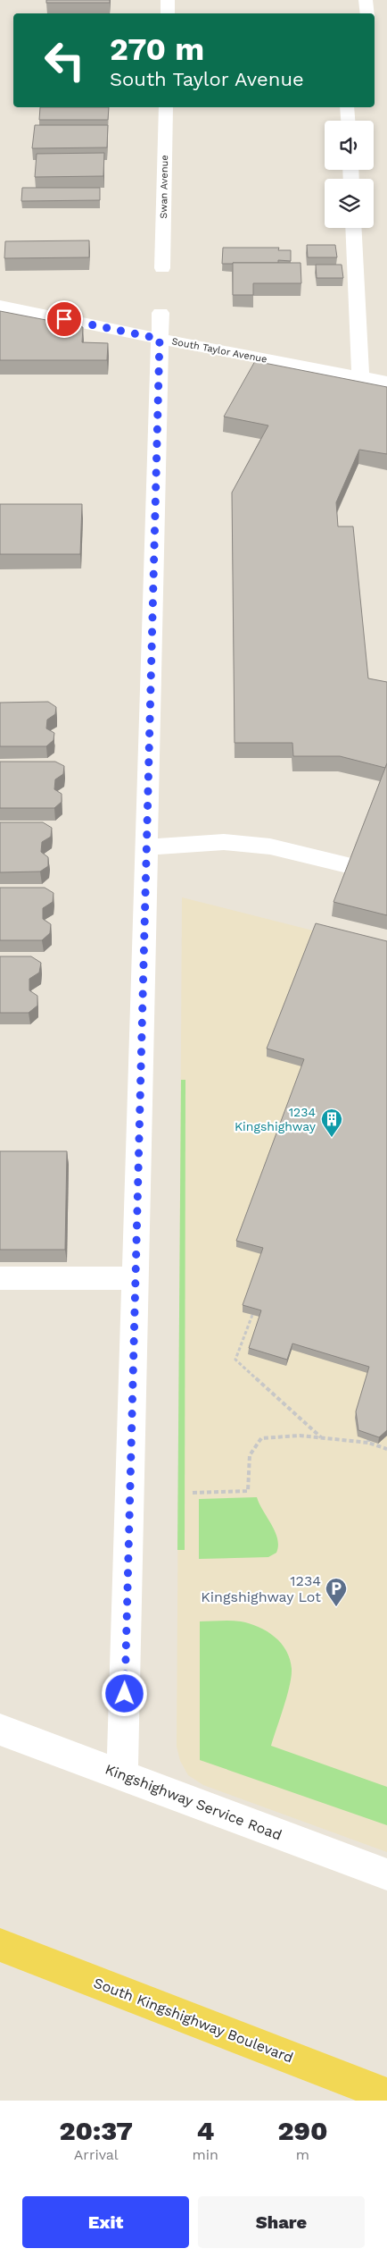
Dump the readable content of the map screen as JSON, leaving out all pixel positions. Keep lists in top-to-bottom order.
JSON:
{
  "streets": {
    "main road": ["South Kingshighway Boulevard"],
    "street": ["Swan Avenue", "South Taylor Avenue", "Kingshighway Service Road"]
  },
  "places": {
    "building": ["1234 Kingshighway"],
    "parking": ["1234 Kingshighway Lot"]
  },
  "page": {
    "turn": ["270 m", "South Taylor Avenue"],
    "eta": [
      "20:37",
      "Arrival",
      "4",
      "min",
      "290",
      "m"
    ],
    "buttons": ["Exit", "Share"]
  }
}
